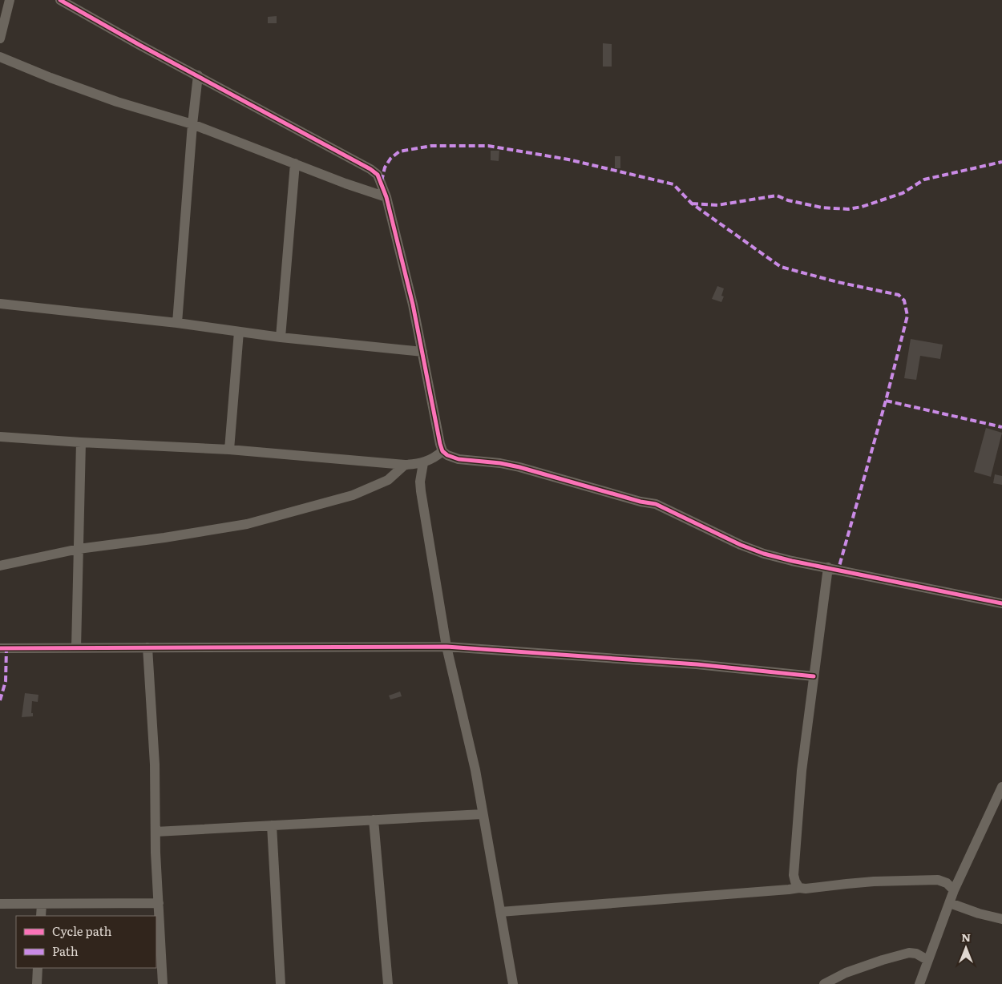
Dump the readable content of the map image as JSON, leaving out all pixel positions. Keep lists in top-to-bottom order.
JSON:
{
  "legend": ["Cycle path", "Path"],
  "north": "top"
}
